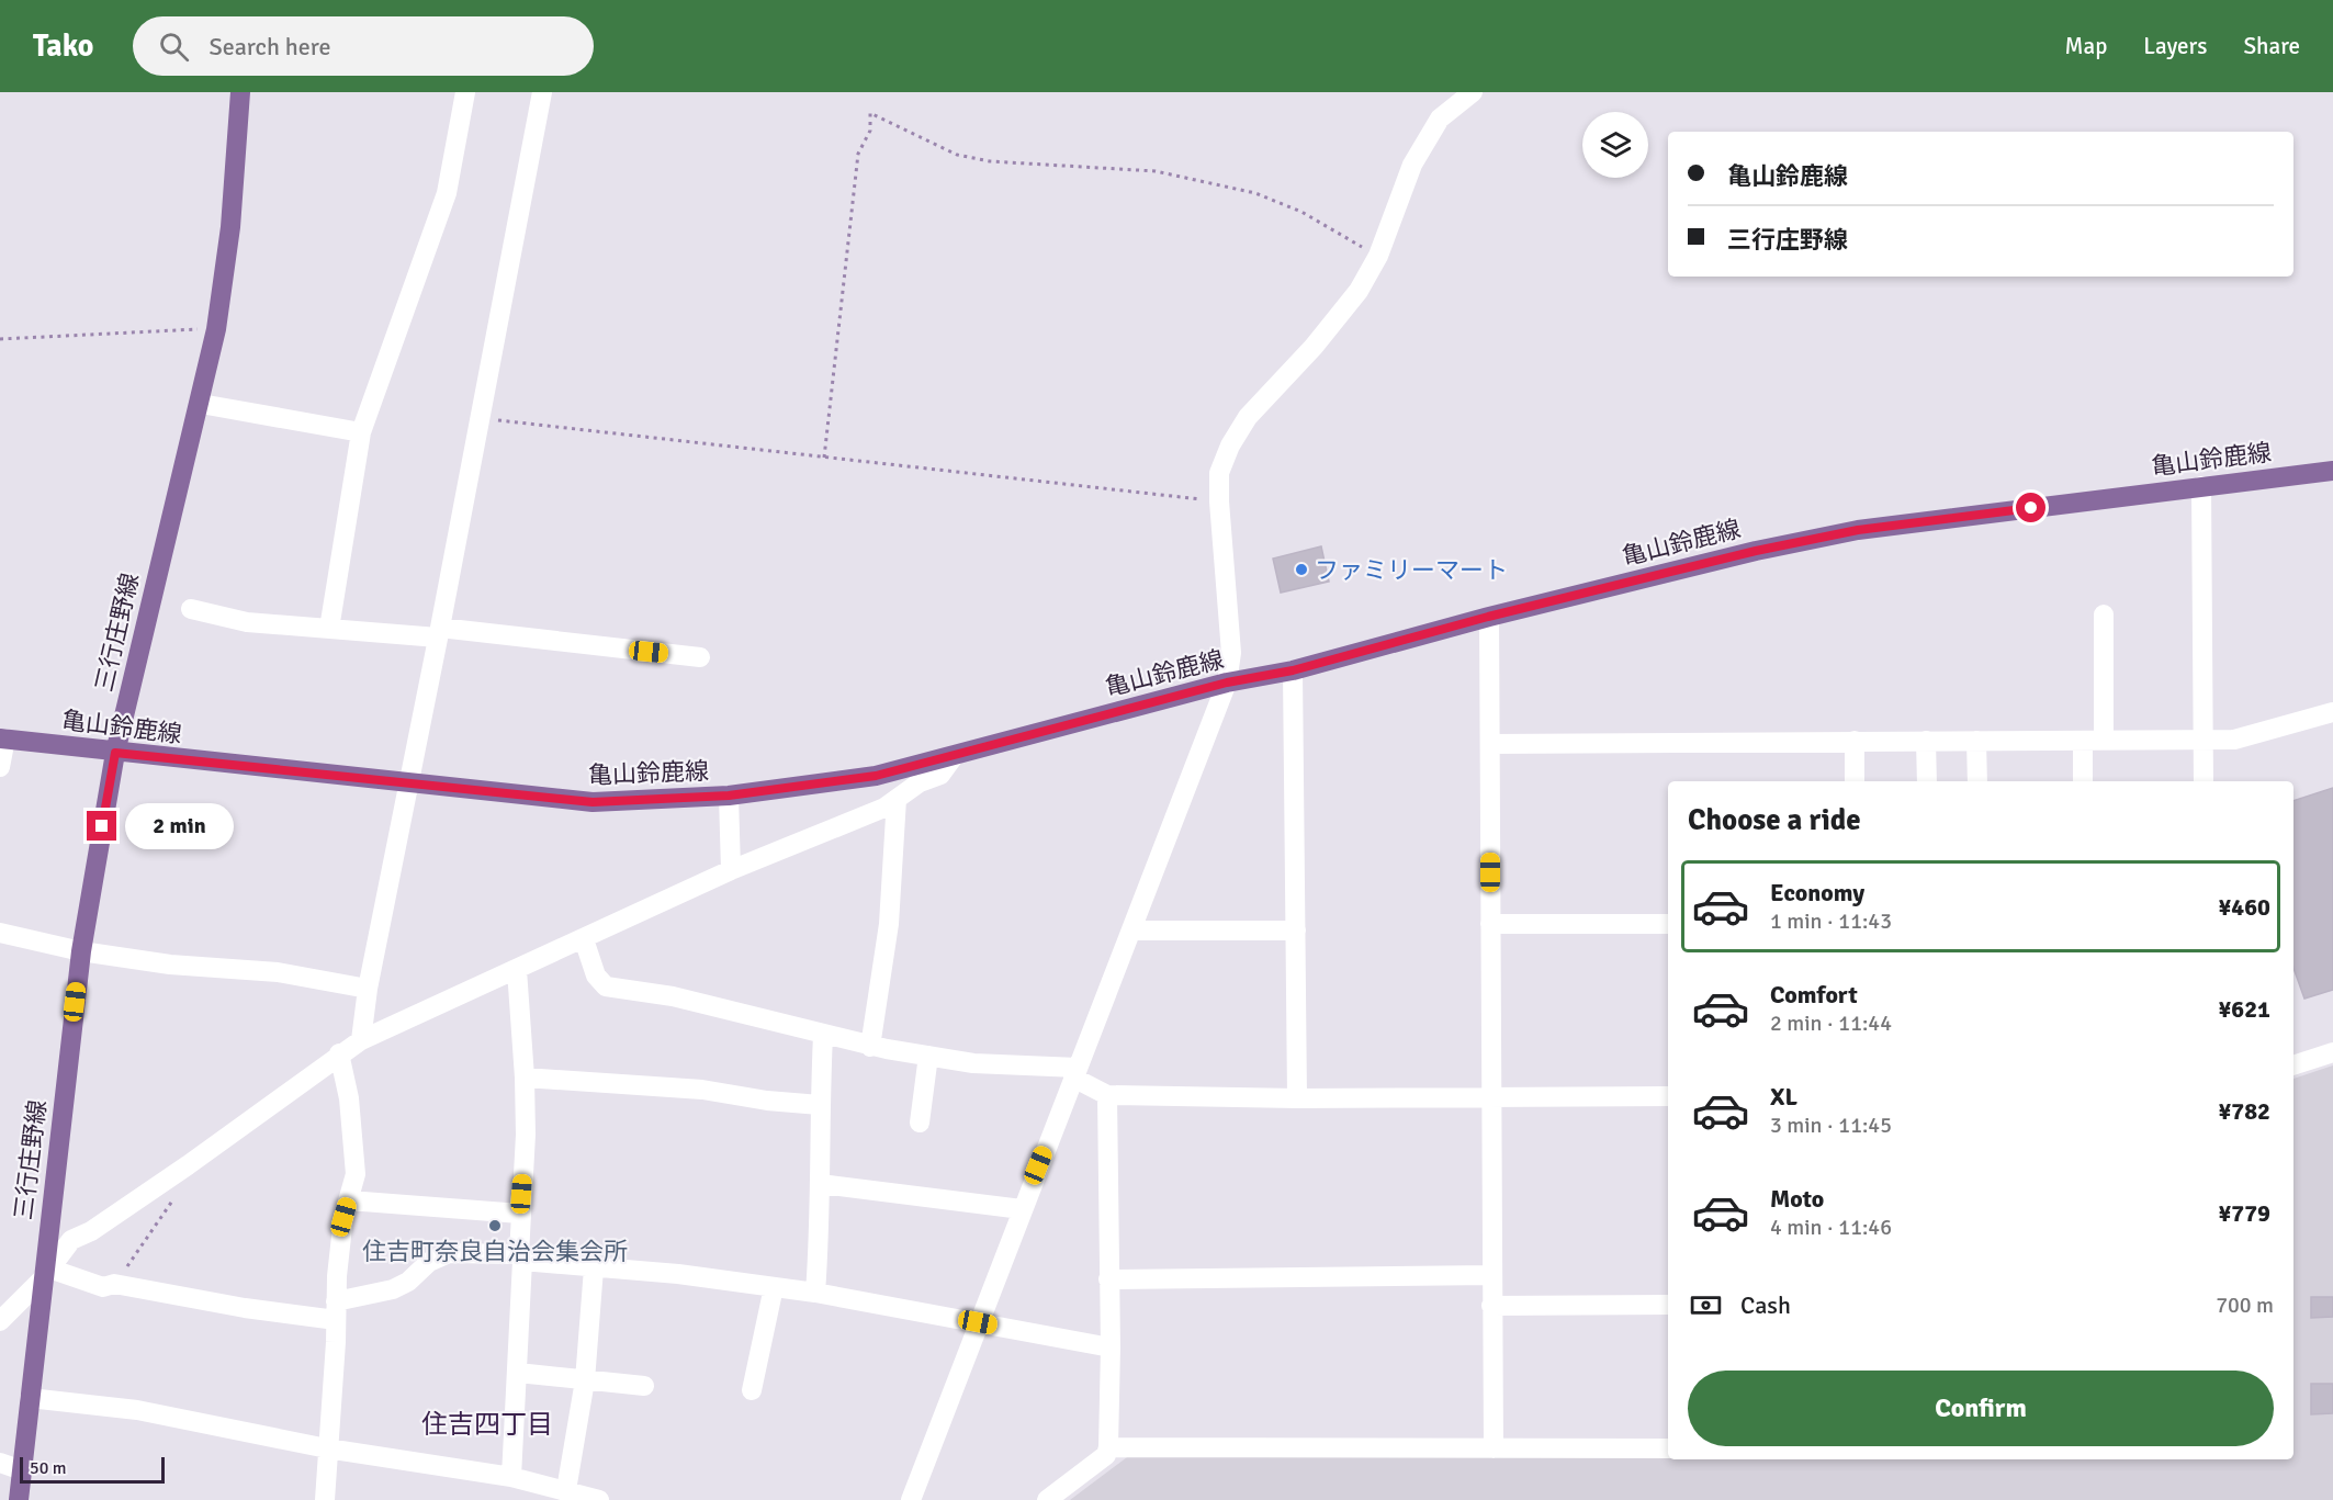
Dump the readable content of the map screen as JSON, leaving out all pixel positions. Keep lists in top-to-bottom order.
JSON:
{
  "streets": {
    "main road": ["亀山鈴鹿線", "三行庄野線"]
  },
  "crossings": [
    ["亀山鈴鹿線", "三行庄野線"]
  ],
  "districts": ["住吉四丁目"],
  "places": ["ファミリーマート", "住吉町奈良自治会集会所"],
  "scale_bar": "50 m",
  "page": {
    "header": "Tako",
    "search": "Search here",
    "nav": ["Map", "Layers", "Share"],
    "banner": ["亀山鈴鹿線", "三行庄野線"],
    "heading": "Choose a ride",
    "bubble": "2 min",
    "list": [
      {
        "name": "Economy",
        "note": "1 min · 11:43",
        "value": "¥460"
      },
      {
        "name": "Comfort",
        "note": "2 min · 11:44",
        "value": "¥621"
      },
      {
        "name": "XL",
        "note": "3 min · 11:45",
        "value": "¥782"
      },
      {
        "name": "Moto",
        "note": "4 min · 11:46",
        "value": "¥779"
      }
    ],
    "pay": ["Cash", "700 m"],
    "buttons": "Confirm",
    "scale": "50 m"
  }
}
